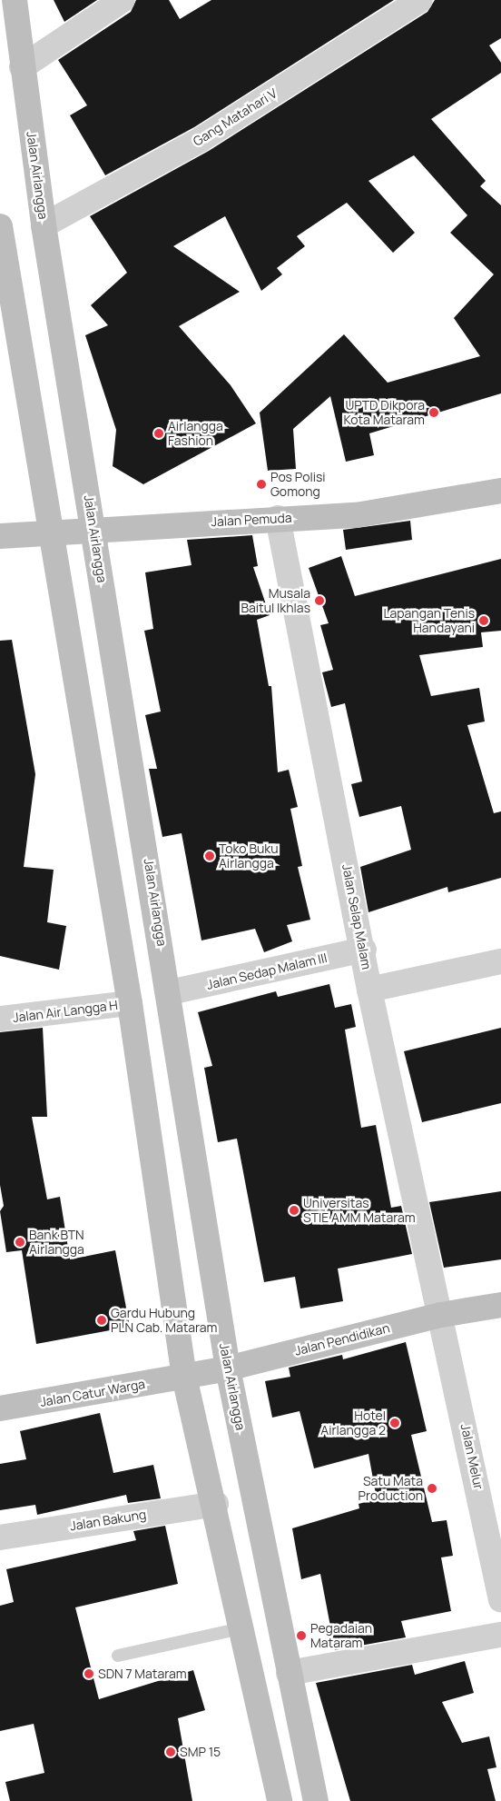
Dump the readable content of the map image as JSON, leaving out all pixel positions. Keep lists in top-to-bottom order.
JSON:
{
  "streets": {
    "main road": [
      "Jalan Airlangga",
      "Jalan Pemuda",
      "Jalan Pendidikan",
      "Jalan Catur Warga"
    ],
    "street": [
      "Gang Matahari V",
      "Jalan Selap Malam",
      "Jalan Sedap Malam III",
      "Jalan Air Langga H",
      "Jalan Melur",
      "Jalan Bakung"
    ]
  },
  "crossings": [
    ["Gang Matahari V", "Jalan Airlangga"],
    ["Jalan Airlangga", "Jalan Pemuda"],
    ["Jalan Airlangga", "Jalan Sedap Malam III"],
    ["Jalan Airlangga", "Jalan Pendidikan"],
    ["Jalan Pemuda", "Jalan Selap Malam"],
    ["Jalan Selap Malam", "Jalan Sedap Malam III"],
    ["Jalan Selap Malam", "Jalan Pendidikan"],
    ["Jalan Selap Malam", "Jalan Melur"],
    ["Jalan Pendidikan", "Jalan Catur Warga"],
    ["Jalan Pendidikan", "Jalan Melur"]
  ],
  "places": [
    "UPTD Dikpora Kota Mataram",
    "Airlangga Fashion",
    "Pos Polisi Gomong",
    "Musala Baitul Ikhlas",
    "Lapangan Tenis Handayani",
    "Toko Buku Airlangga",
    "Universitas STIE AMM Mataram",
    "Bank BTN Airlangga",
    "Gardu Hubung PLN Cab. Mataram",
    "Hotel Airlangga 2",
    "Satu Mata Production",
    "Pegadaian Mataram",
    "SDN 7 Mataram",
    "SMP 15"
  ]
}
